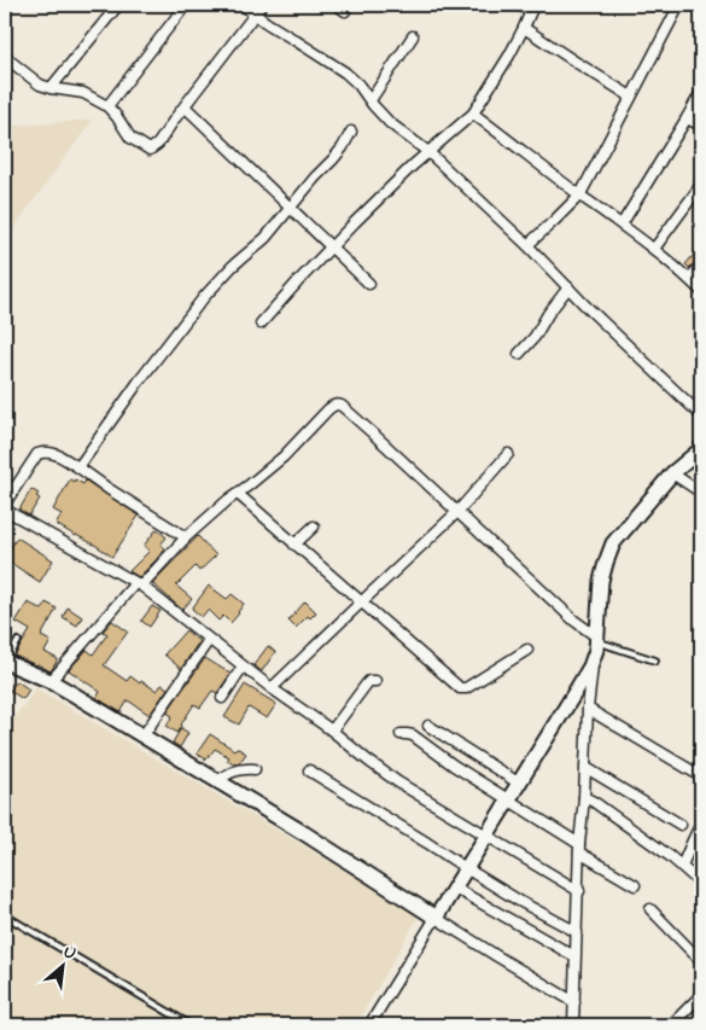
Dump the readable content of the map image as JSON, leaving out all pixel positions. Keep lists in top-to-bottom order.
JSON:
{
  "north": "top right"
}
